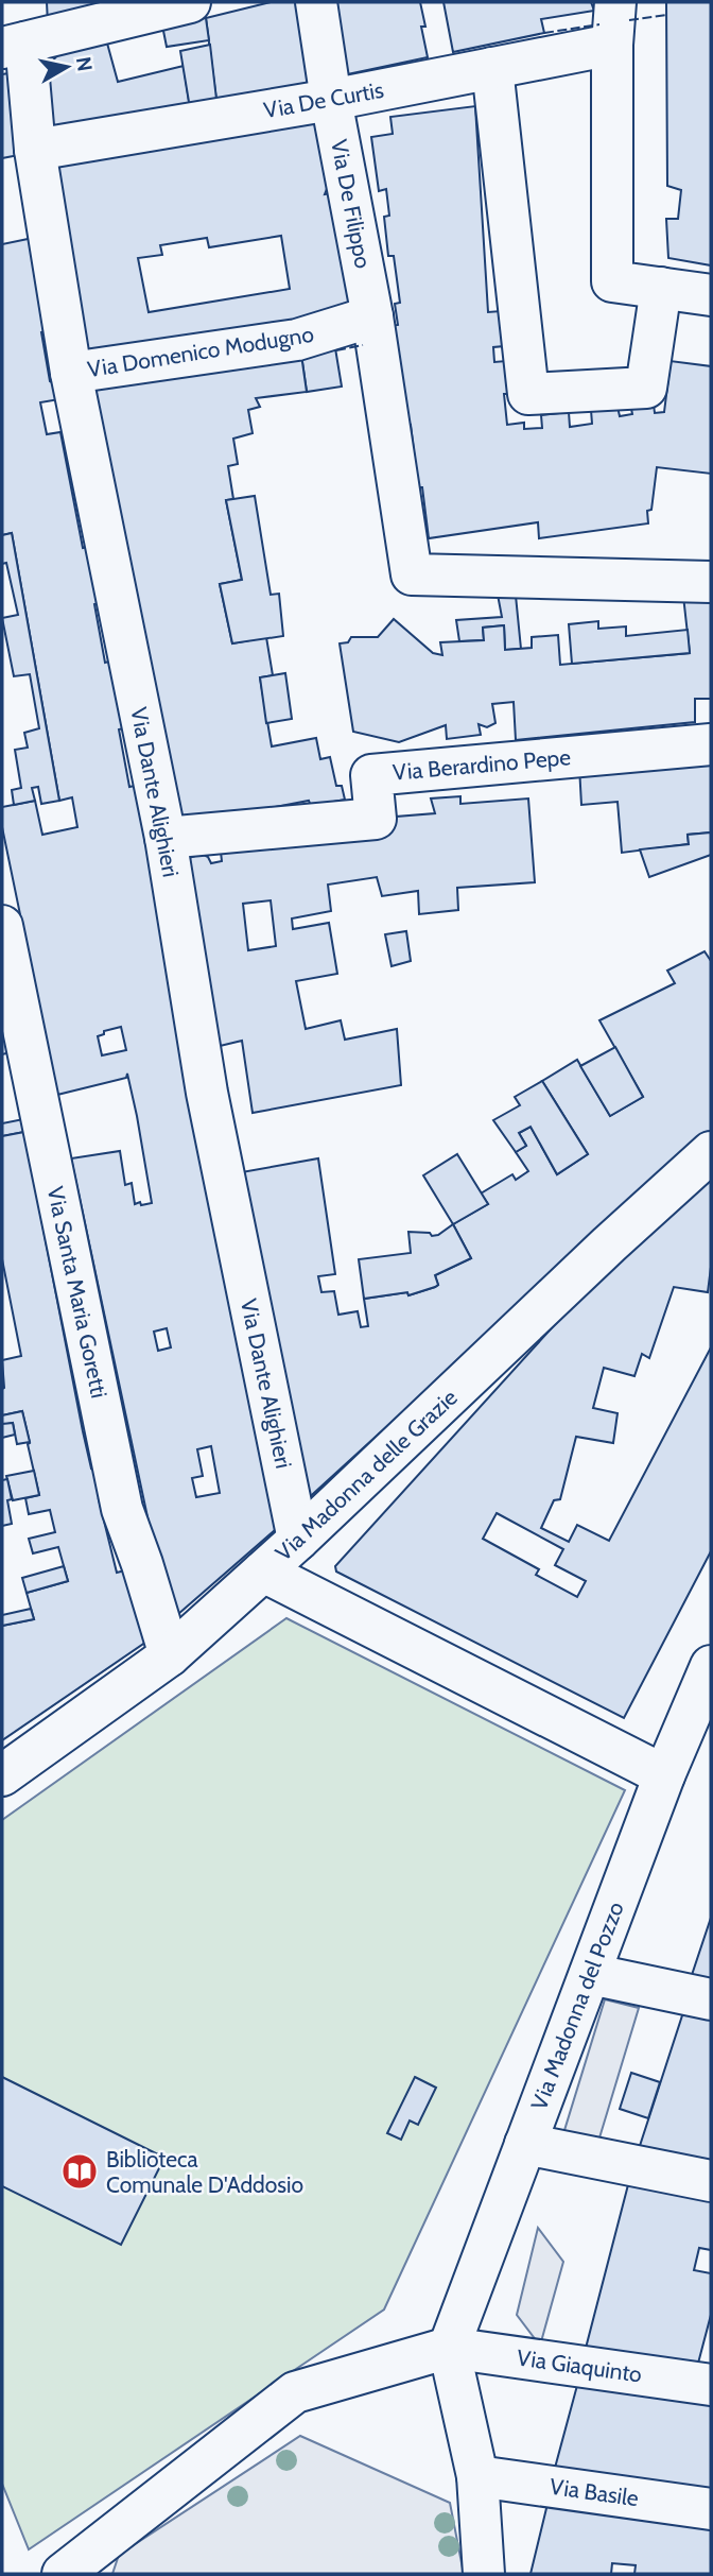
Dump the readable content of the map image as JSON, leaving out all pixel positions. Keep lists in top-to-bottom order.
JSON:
{
  "streets": {
    "street": [
      "Via De Curtis",
      "Via De Filippo",
      "Via Domenico Modugno",
      "Via Berardino Pepe",
      "Via Dante Alighieri",
      "Via Santa Maria Goretti",
      "Via Madonna delle Grazie",
      "Via Madonna del Pozzo",
      "Via Giaquinto",
      "Via Basile"
    ]
  },
  "crossings": [
    ["Via De Curtis", "Via De Filippo"],
    ["Via De Curtis", "Via Dante Alighieri"],
    ["Via De Filippo", "Via Domenico Modugno"],
    ["Via Domenico Modugno", "Via Dante Alighieri"],
    ["Via Berardino Pepe", "Via Dante Alighieri"],
    ["Via Dante Alighieri", "Via Madonna delle Grazie"],
    ["Via Santa Maria Goretti", "Via Madonna delle Grazie"],
    ["Via Madonna del Pozzo", "Via Giaquinto"]
  ],
  "places": {
    "library": ["Biblioteca Comunale D'Addosio"]
  },
  "north": "right"
}
